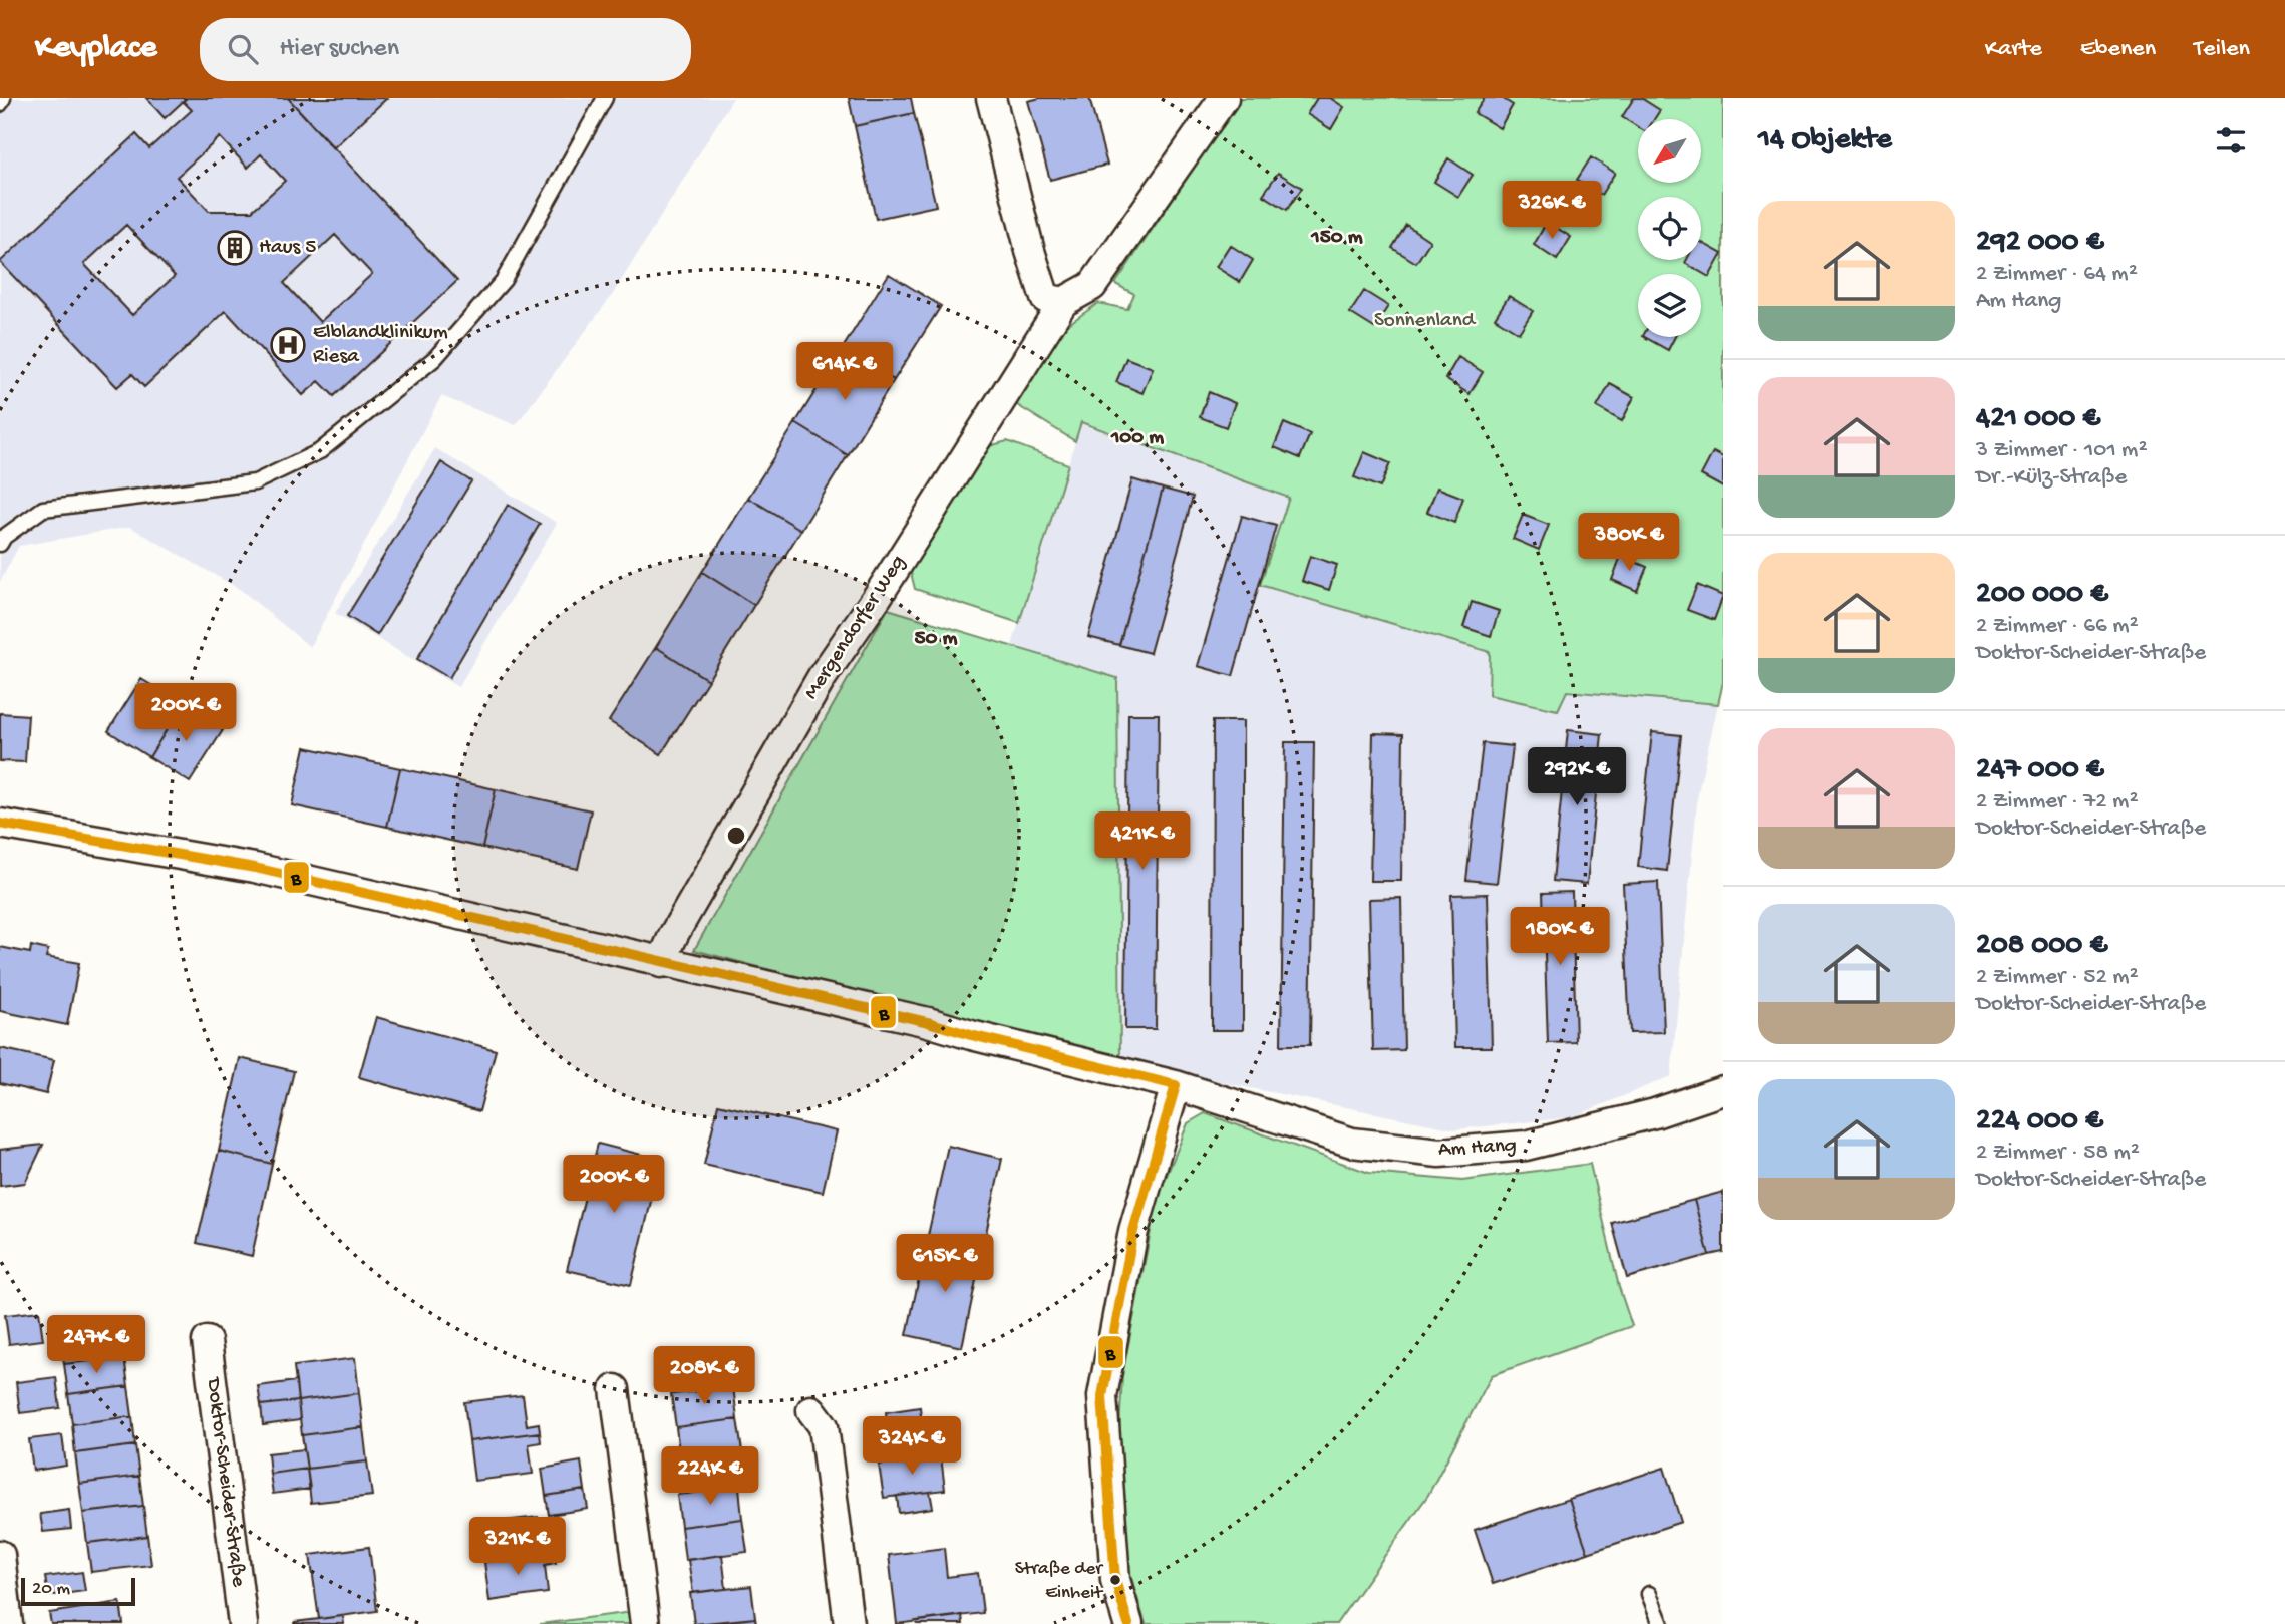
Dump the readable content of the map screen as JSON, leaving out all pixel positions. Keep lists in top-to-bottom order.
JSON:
{
  "streets": {
    "street": ["Mergendorfer Weg", "Am Hang", "Doktor-Scheider-Straße"]
  },
  "crossings": [
    ["Mergendorfer Weg", "Am Hang"]
  ],
  "parks": ["Sonnenland"],
  "places": {
    "building": ["Haus 5"],
    "hospital": ["Elblandklinikum Riesa"],
    "other": ["Straße der Einheit"]
  },
  "lines": ["transit line B"],
  "scale_bar": "20 m",
  "north": "bottom left",
  "page": {
    "header": "Keyplace",
    "search": "Hier suchen",
    "nav": ["Karte", "Ebenen", "Teilen"],
    "heading": "14 Objekte",
    "price": [
      "326K €",
      "614K €",
      "380K €",
      "200K €",
      "292K €",
      "421K €",
      "180K €",
      "200K €",
      "615K €",
      "247K €",
      "208K €",
      "324K €",
      "224K €",
      "321K €"
    ],
    "list": [
      {
        "name": "292 000 €",
        "note": "2 Zimmer · 64 m² · Am Hang"
      },
      {
        "name": "421 000 €",
        "note": "3 Zimmer · 101 m² · Dr.-Külz-Straße"
      },
      {
        "name": "200 000 €",
        "note": "2 Zimmer · 66 m² · Doktor-Scheider-Straße"
      },
      {
        "name": "247 000 €",
        "note": "2 Zimmer · 72 m² · Doktor-Scheider-Straße"
      },
      {
        "name": "208 000 €",
        "note": "2 Zimmer · 52 m² · Doktor-Scheider-Straße"
      },
      {
        "name": "224 000 €",
        "note": "2 Zimmer · 58 m² · Doktor-Scheider-Straße"
      }
    ],
    "scale": "20 m"
  },
  "rings": ["150 m", "100 m", "50 m"]
}
